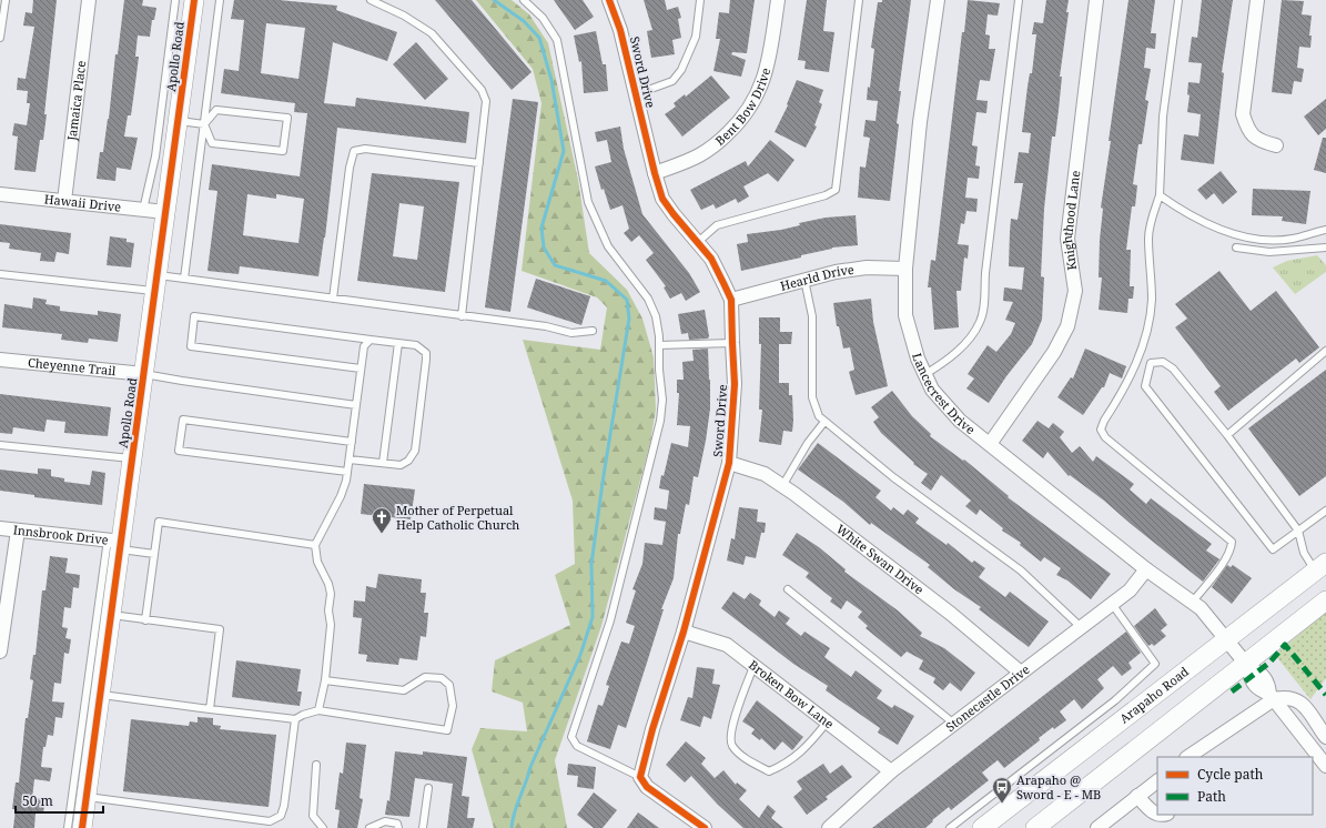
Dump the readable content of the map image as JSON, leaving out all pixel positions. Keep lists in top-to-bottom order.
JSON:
{
  "streets": {
    "street": [
      "Apollo Road",
      "Sword Drive",
      "Jamaica Place",
      "Bent Bow Drive",
      "Hawaii Drive",
      "Knighthood Lane",
      "Hearld Drive",
      "Cheyenne Trail",
      "Lancecrest Drive",
      "Innsbrook Drive",
      "White Swan Drive",
      "Broken Bow Lane",
      "Arapaho Road",
      "Stonecastle Drive"
    ]
  },
  "crossings": [
    ["Apollo Road", "Hawaii Drive"],
    ["Apollo Road", "Cheyenne Trail"],
    ["Apollo Road", "Innsbrook Drive"],
    ["Sword Drive", "Bent Bow Drive"],
    ["Sword Drive", "Hearld Drive"],
    ["Sword Drive", "White Swan Drive"],
    ["Sword Drive", "Broken Bow Lane"],
    ["Jamaica Place", "Hawaii Drive"],
    ["Knighthood Lane", "Lancecrest Drive"],
    ["Hearld Drive", "Lancecrest Drive"],
    ["Lancecrest Drive", "Arapaho Road"],
    ["Lancecrest Drive", "Stonecastle Drive"],
    ["White Swan Drive", "Stonecastle Drive"],
    ["Broken Bow Lane", "Stonecastle Drive"]
  ],
  "places": {
    "church": ["Mother of Perpetual Help Catholic Church"],
    "bus stop": ["Arapaho @ Sword - E - MB"]
  },
  "legend": ["Cycle path", "Path"],
  "scale_bar": "50 m"
}
